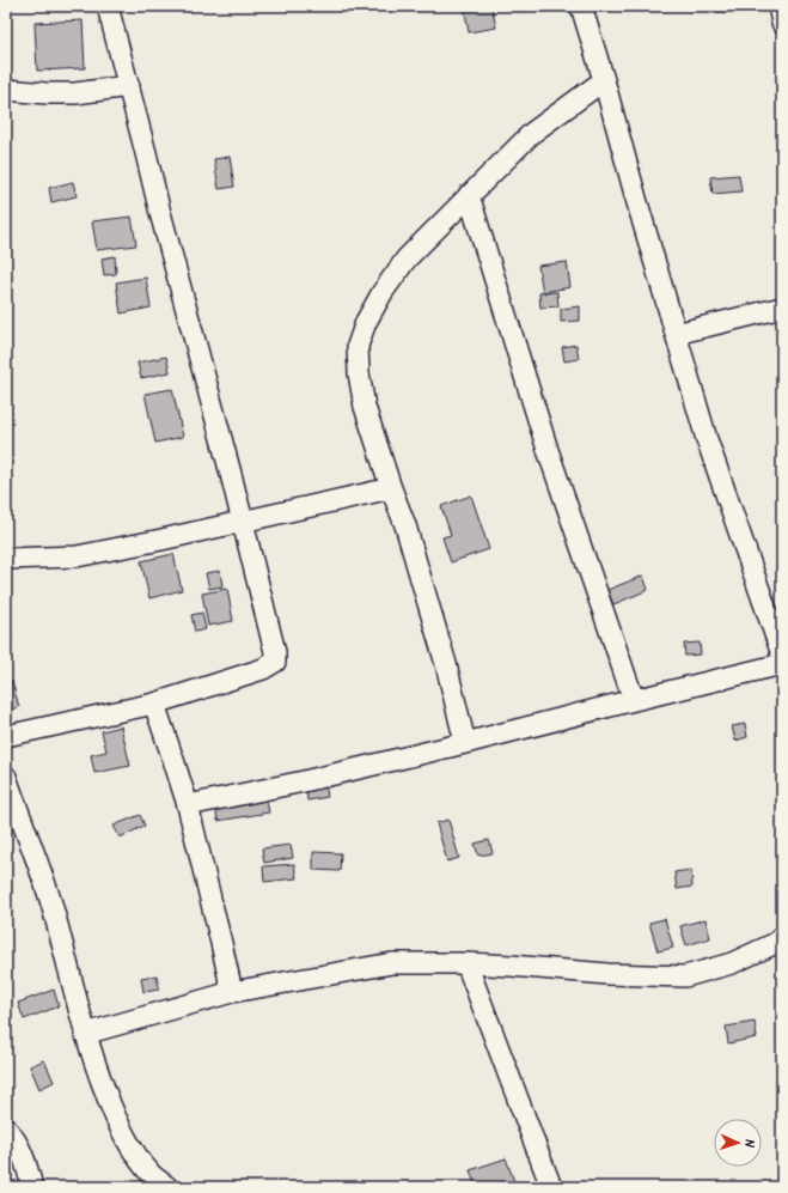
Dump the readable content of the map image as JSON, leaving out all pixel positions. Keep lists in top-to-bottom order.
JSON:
{
  "north": "right"
}
